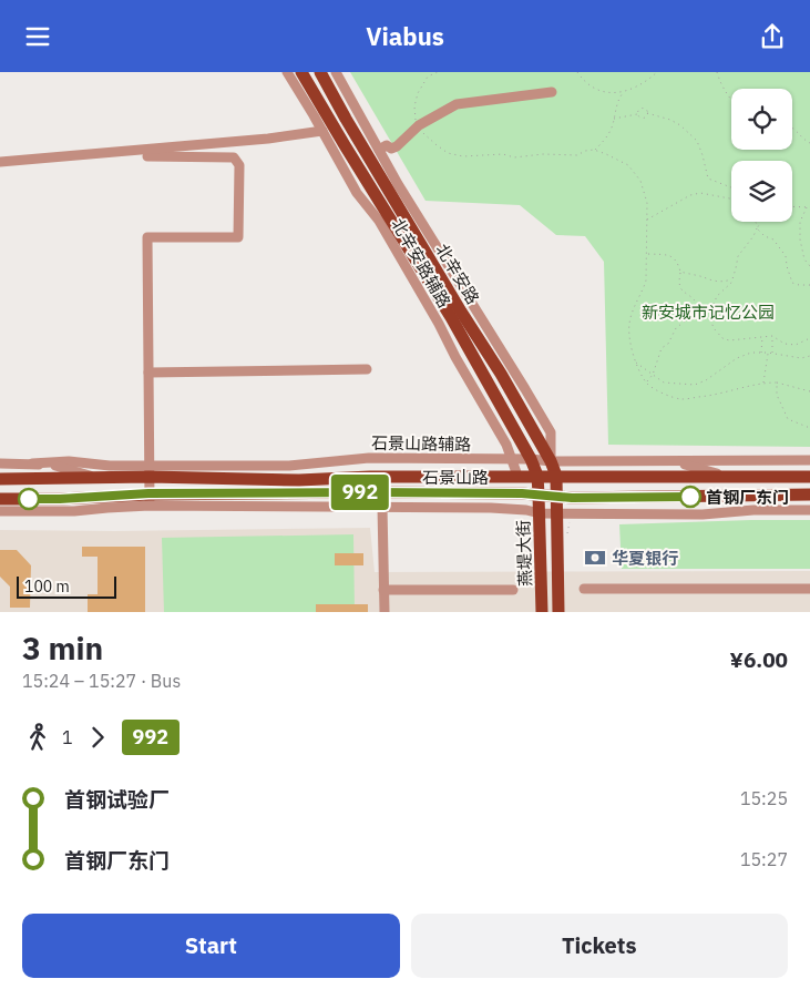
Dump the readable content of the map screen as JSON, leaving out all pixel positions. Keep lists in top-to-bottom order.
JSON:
{
  "streets": {
    "main road": ["北辛安路", "石景山路", "燕堤大街"],
    "street": ["北辛安路辅路", "石景山路辅路"]
  },
  "crossings": [
    ["北辛安路辅路", "北辛安路"],
    ["北辛安路辅路", "石景山路辅路"],
    ["北辛安路辅路", "石景山路"],
    ["北辛安路", "石景山路辅路"],
    ["北辛安路", "石景山路"],
    ["北辛安路", "燕堤大街"],
    ["石景山路辅路", "石景山路"],
    ["石景山路", "燕堤大街"]
  ],
  "parks": ["新安城市记忆公园"],
  "places": {
    "other": ["首钢厂东门"],
    "bank": ["华夏银行"]
  },
  "lines": ["bus line 992"],
  "scale_bar": "100 m",
  "page": {
    "header": "Viabus",
    "on_map": "992",
    "scale": "100 m",
    "heading": ["3 min", "15:24 – 15:27 · Bus", "¥6.00"],
    "legs": ["1", "992"],
    "list": [
      {
        "name": "首钢试验厂",
        "value": "15:25"
      },
      {
        "name": "首钢厂东门",
        "value": "15:27"
      }
    ],
    "buttons": ["Start", "Tickets"]
  }
}
